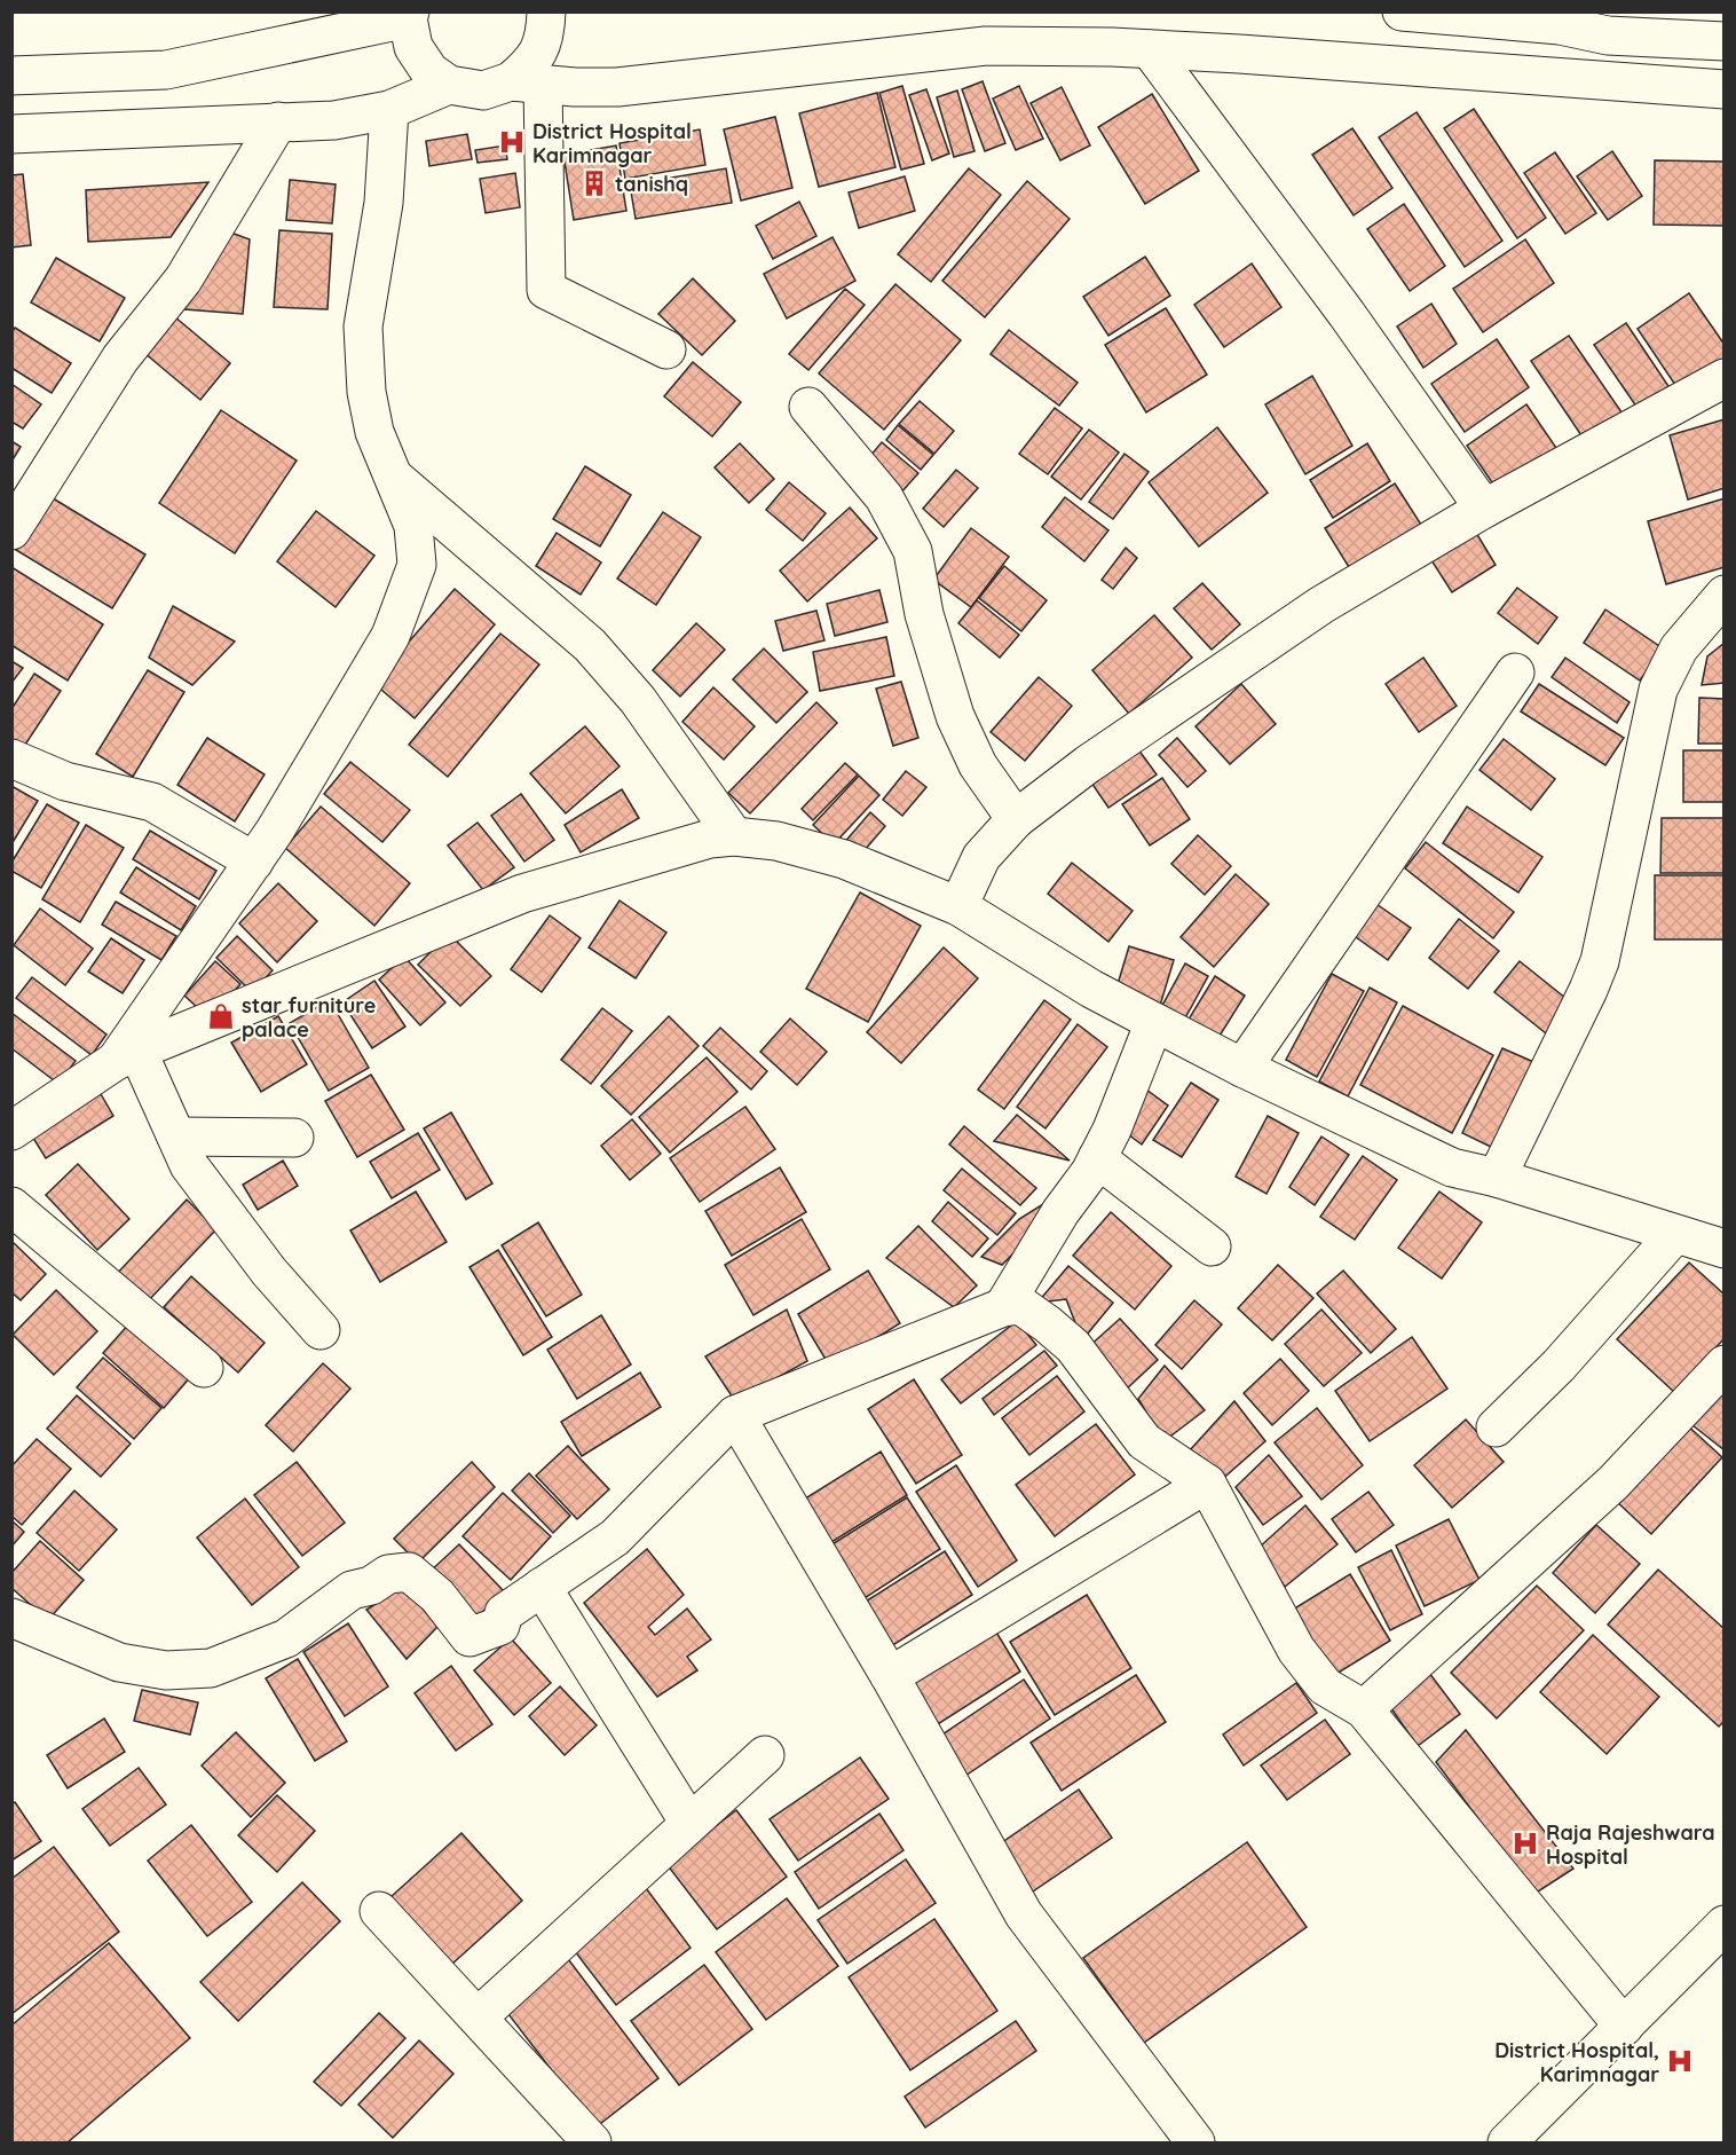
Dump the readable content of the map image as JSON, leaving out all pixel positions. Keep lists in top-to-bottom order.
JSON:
{
  "places": {
    "hospital": ["District Hospital Karimnagar", "Raja Rajeshwara Hospital", "District Hospital, Karimnagar"],
    "building": ["tanishq"],
    "shop": ["star furniture palace"]
  }
}
